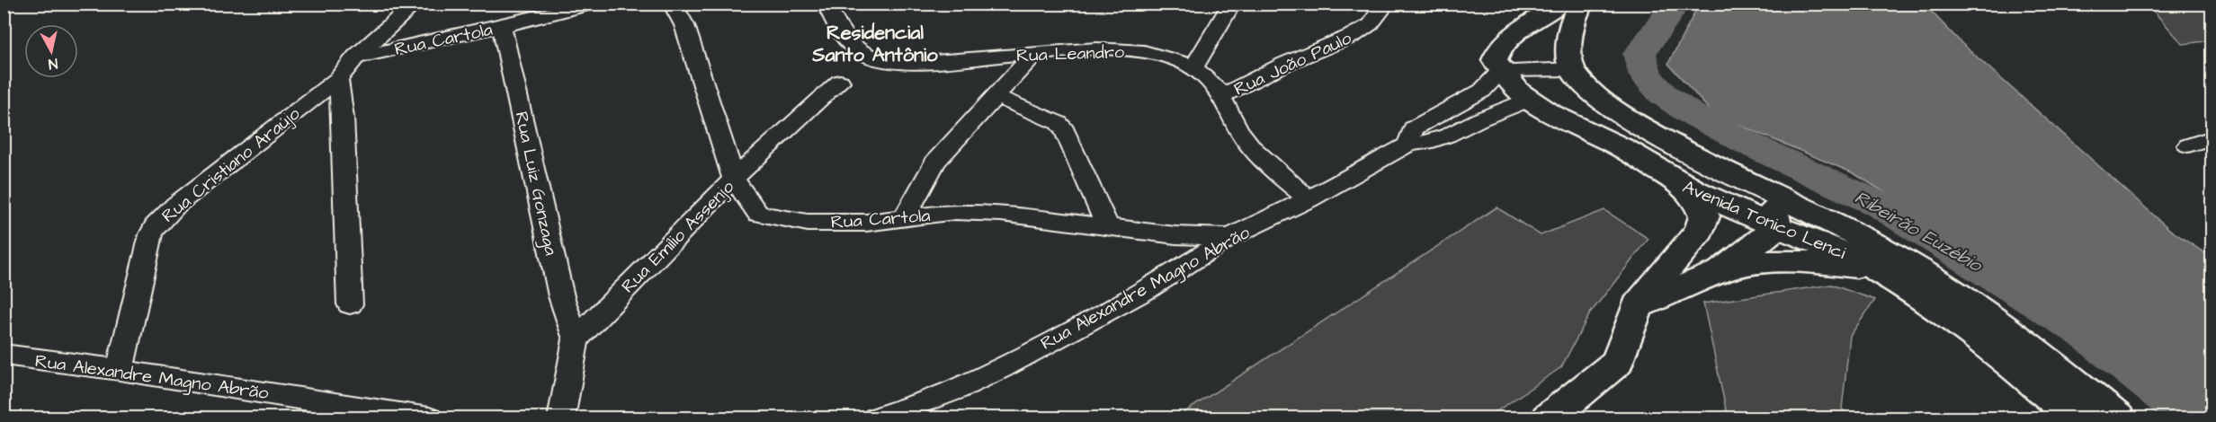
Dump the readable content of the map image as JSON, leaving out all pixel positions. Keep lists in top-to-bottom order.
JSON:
{
  "streets": {
    "main road": ["Avenida Tonico Lenci"],
    "street": [
      "Rua Cartola",
      "Rua Leandro",
      "Rua João Paulo",
      "Rua Cristiano Araújo",
      "Rua Luiz Gonzaga",
      "Rua Emílio Assenjo",
      "Rua Alexandre Magno Abrão"
    ]
  },
  "crossings": [
    ["Rua Cartola", "Rua Cristiano Araújo"],
    ["Rua Cartola", "Rua Luiz Gonzaga"],
    ["Rua Cartola", "Rua Emílio Assenjo"],
    ["Rua Cartola", "Rua Alexandre Magno Abrão"],
    ["Rua Leandro", "Rua João Paulo"],
    ["Rua Leandro", "Rua Alexandre Magno Abrão"],
    ["Rua Cristiano Araújo", "Rua Alexandre Magno Abrão"],
    ["Rua Luiz Gonzaga", "Rua Emílio Assenjo"]
  ],
  "districts": ["Residencial Santo Antônio"],
  "water": ["Ribeirão Euzébio"],
  "north": "bottom"
}
